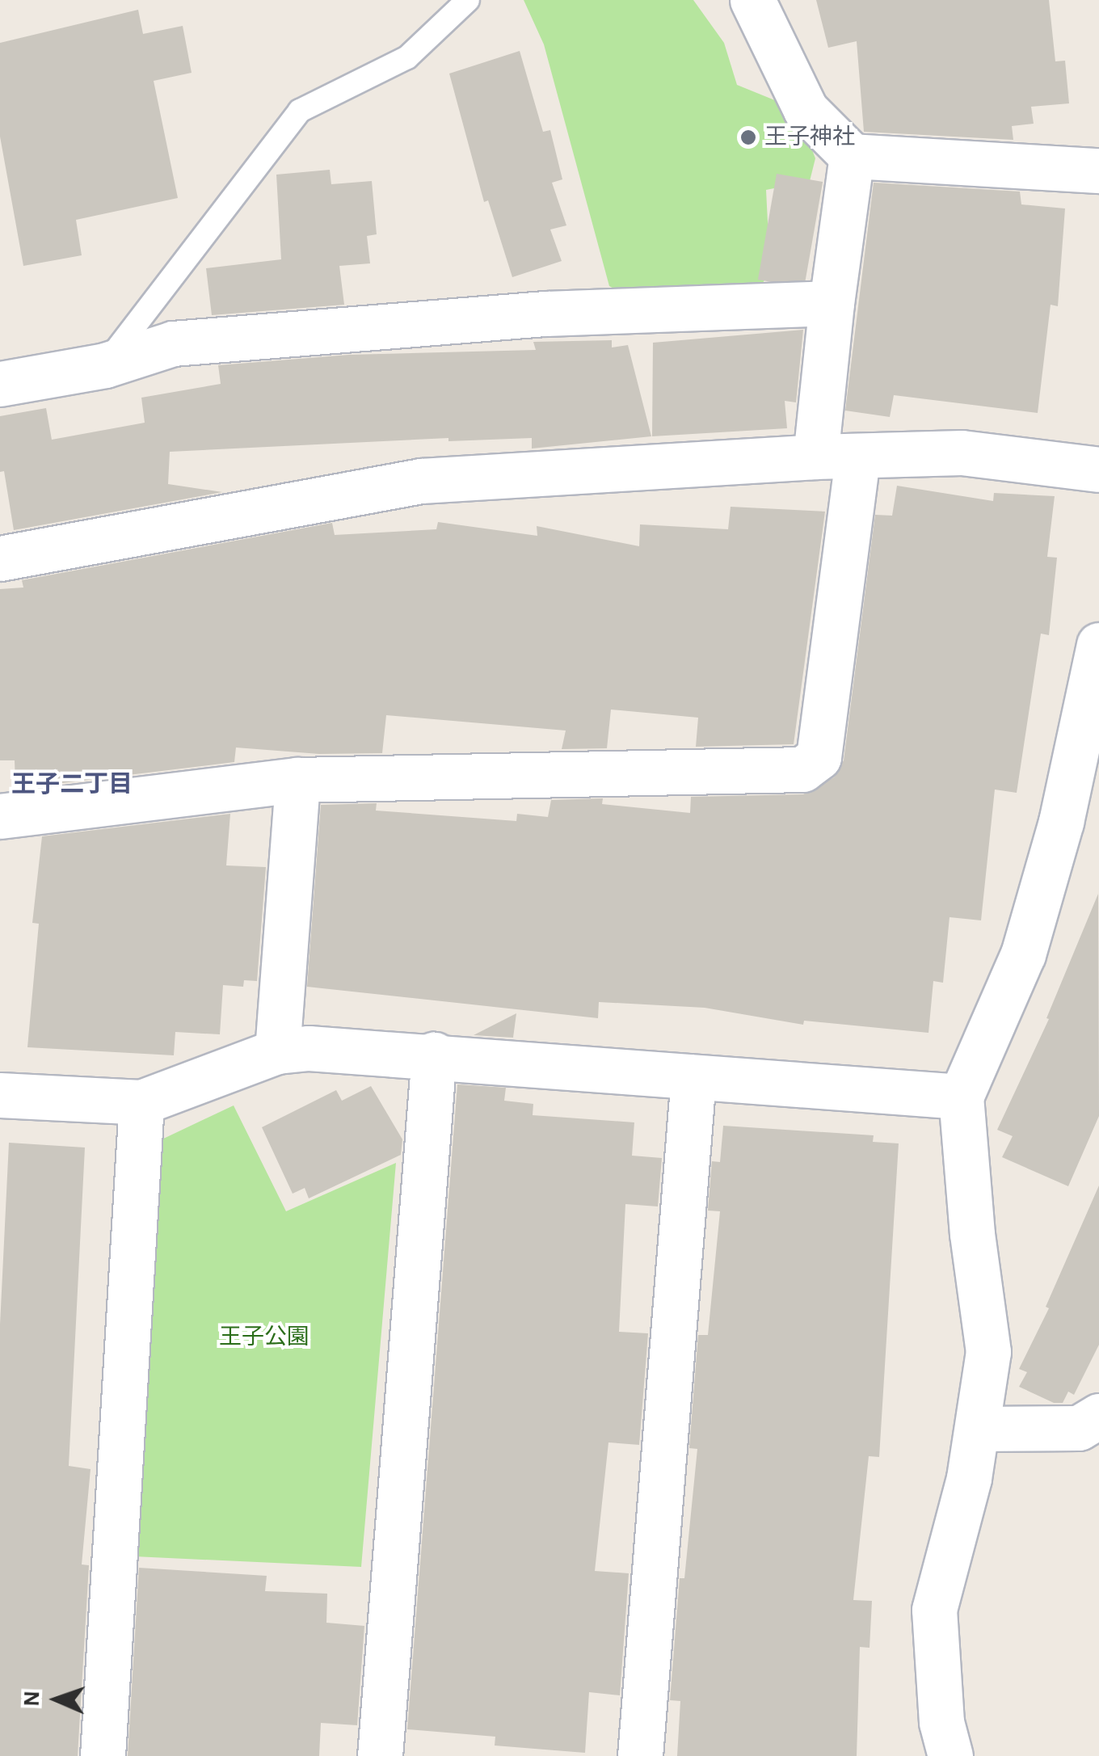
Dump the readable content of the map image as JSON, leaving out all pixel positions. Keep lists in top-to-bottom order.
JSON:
{
  "districts": ["王子二丁目"],
  "parks": ["王子公園"],
  "places": ["王子神社"],
  "north": "left"
}
